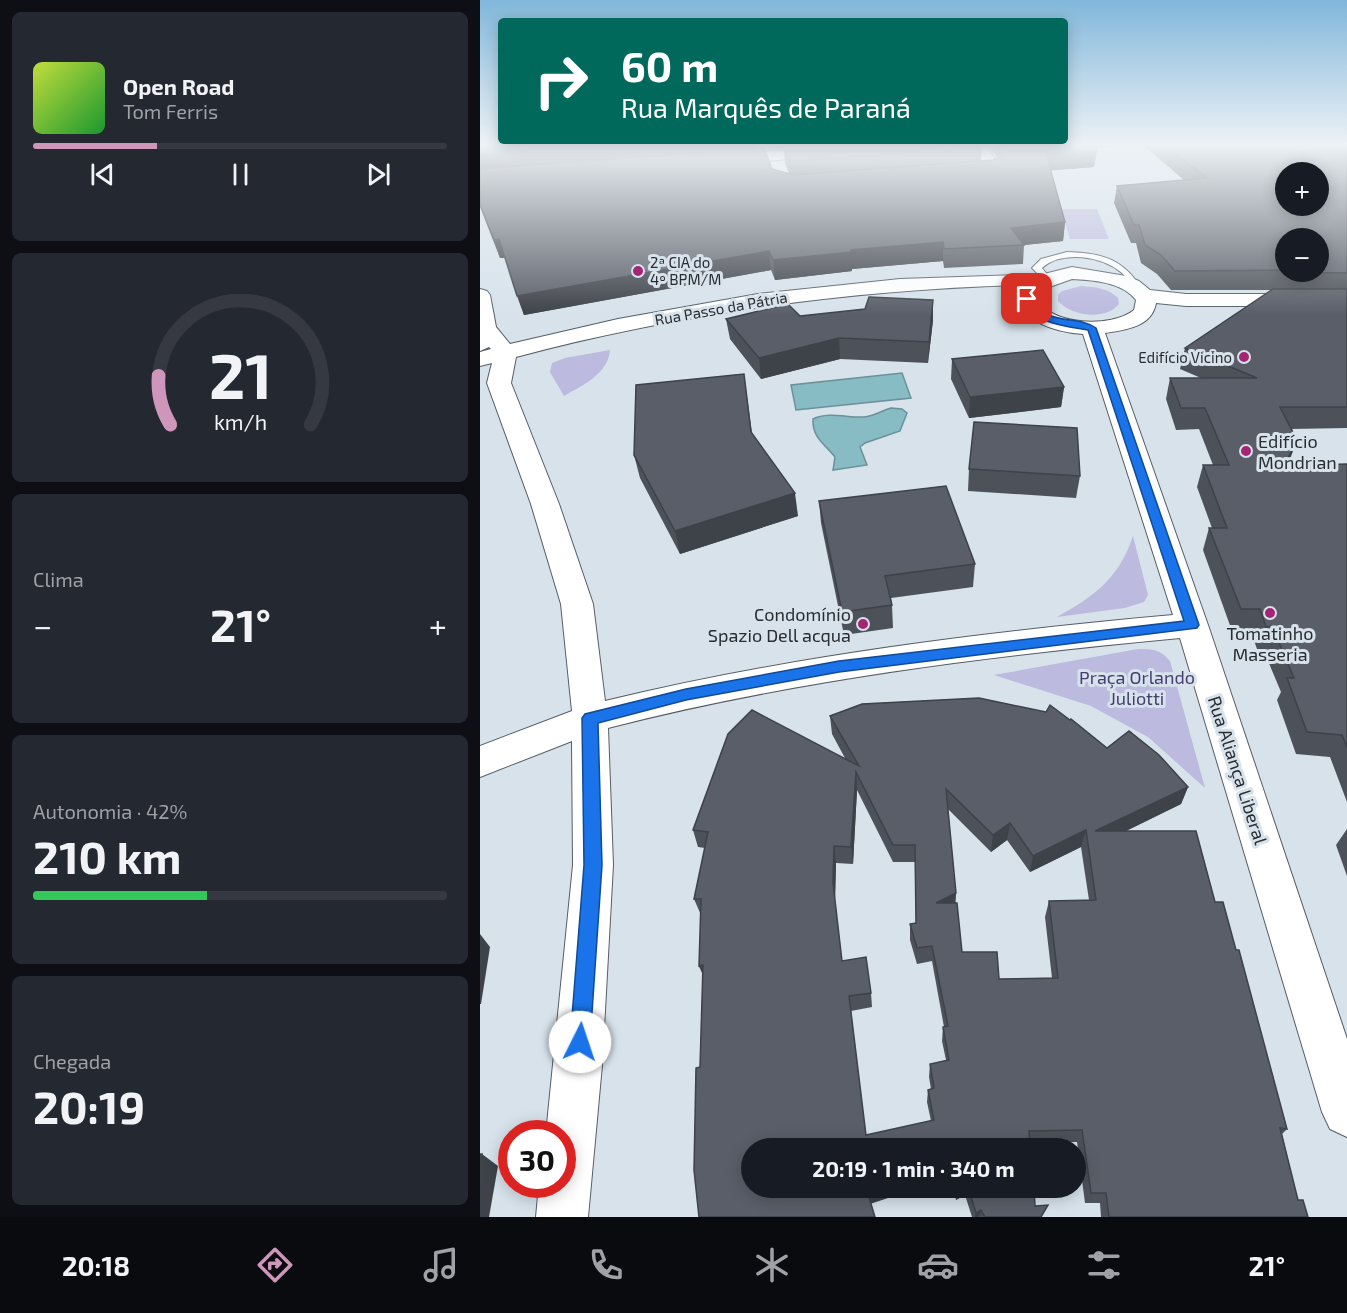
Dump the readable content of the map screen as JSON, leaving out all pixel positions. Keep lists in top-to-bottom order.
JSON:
{
  "streets": {
    "street": ["Rua Passo da Pátria", "Rua Aliança Liberal"]
  },
  "parks": ["Praça Orlando Juliotti"],
  "places": [
    "2ª CIA do 4º BPM/M",
    "Edifício Vicino",
    "Edifício Mondrian",
    "Tomatinho Masseria",
    "Condomínio Spazio Dell acqua"
  ],
  "page": {
    "turn": ["60 m", "Rua Marquês de Paraná"],
    "song": ["Open Road", "Tom Ferris"],
    "map_buttons": ["+", "−"],
    "tile": [
      "Clima",
      ["Autonomia · 42%", "210 km"],
      ["Chegada", "20:19"]
    ],
    "heat": ["−", "21°", "+"],
    "limit": "30",
    "trip": "20:19 · 1 min · 340 m",
    "tabs": ["20:18", "21°"],
    "gauge": ["21", "km/h"]
  }
}
